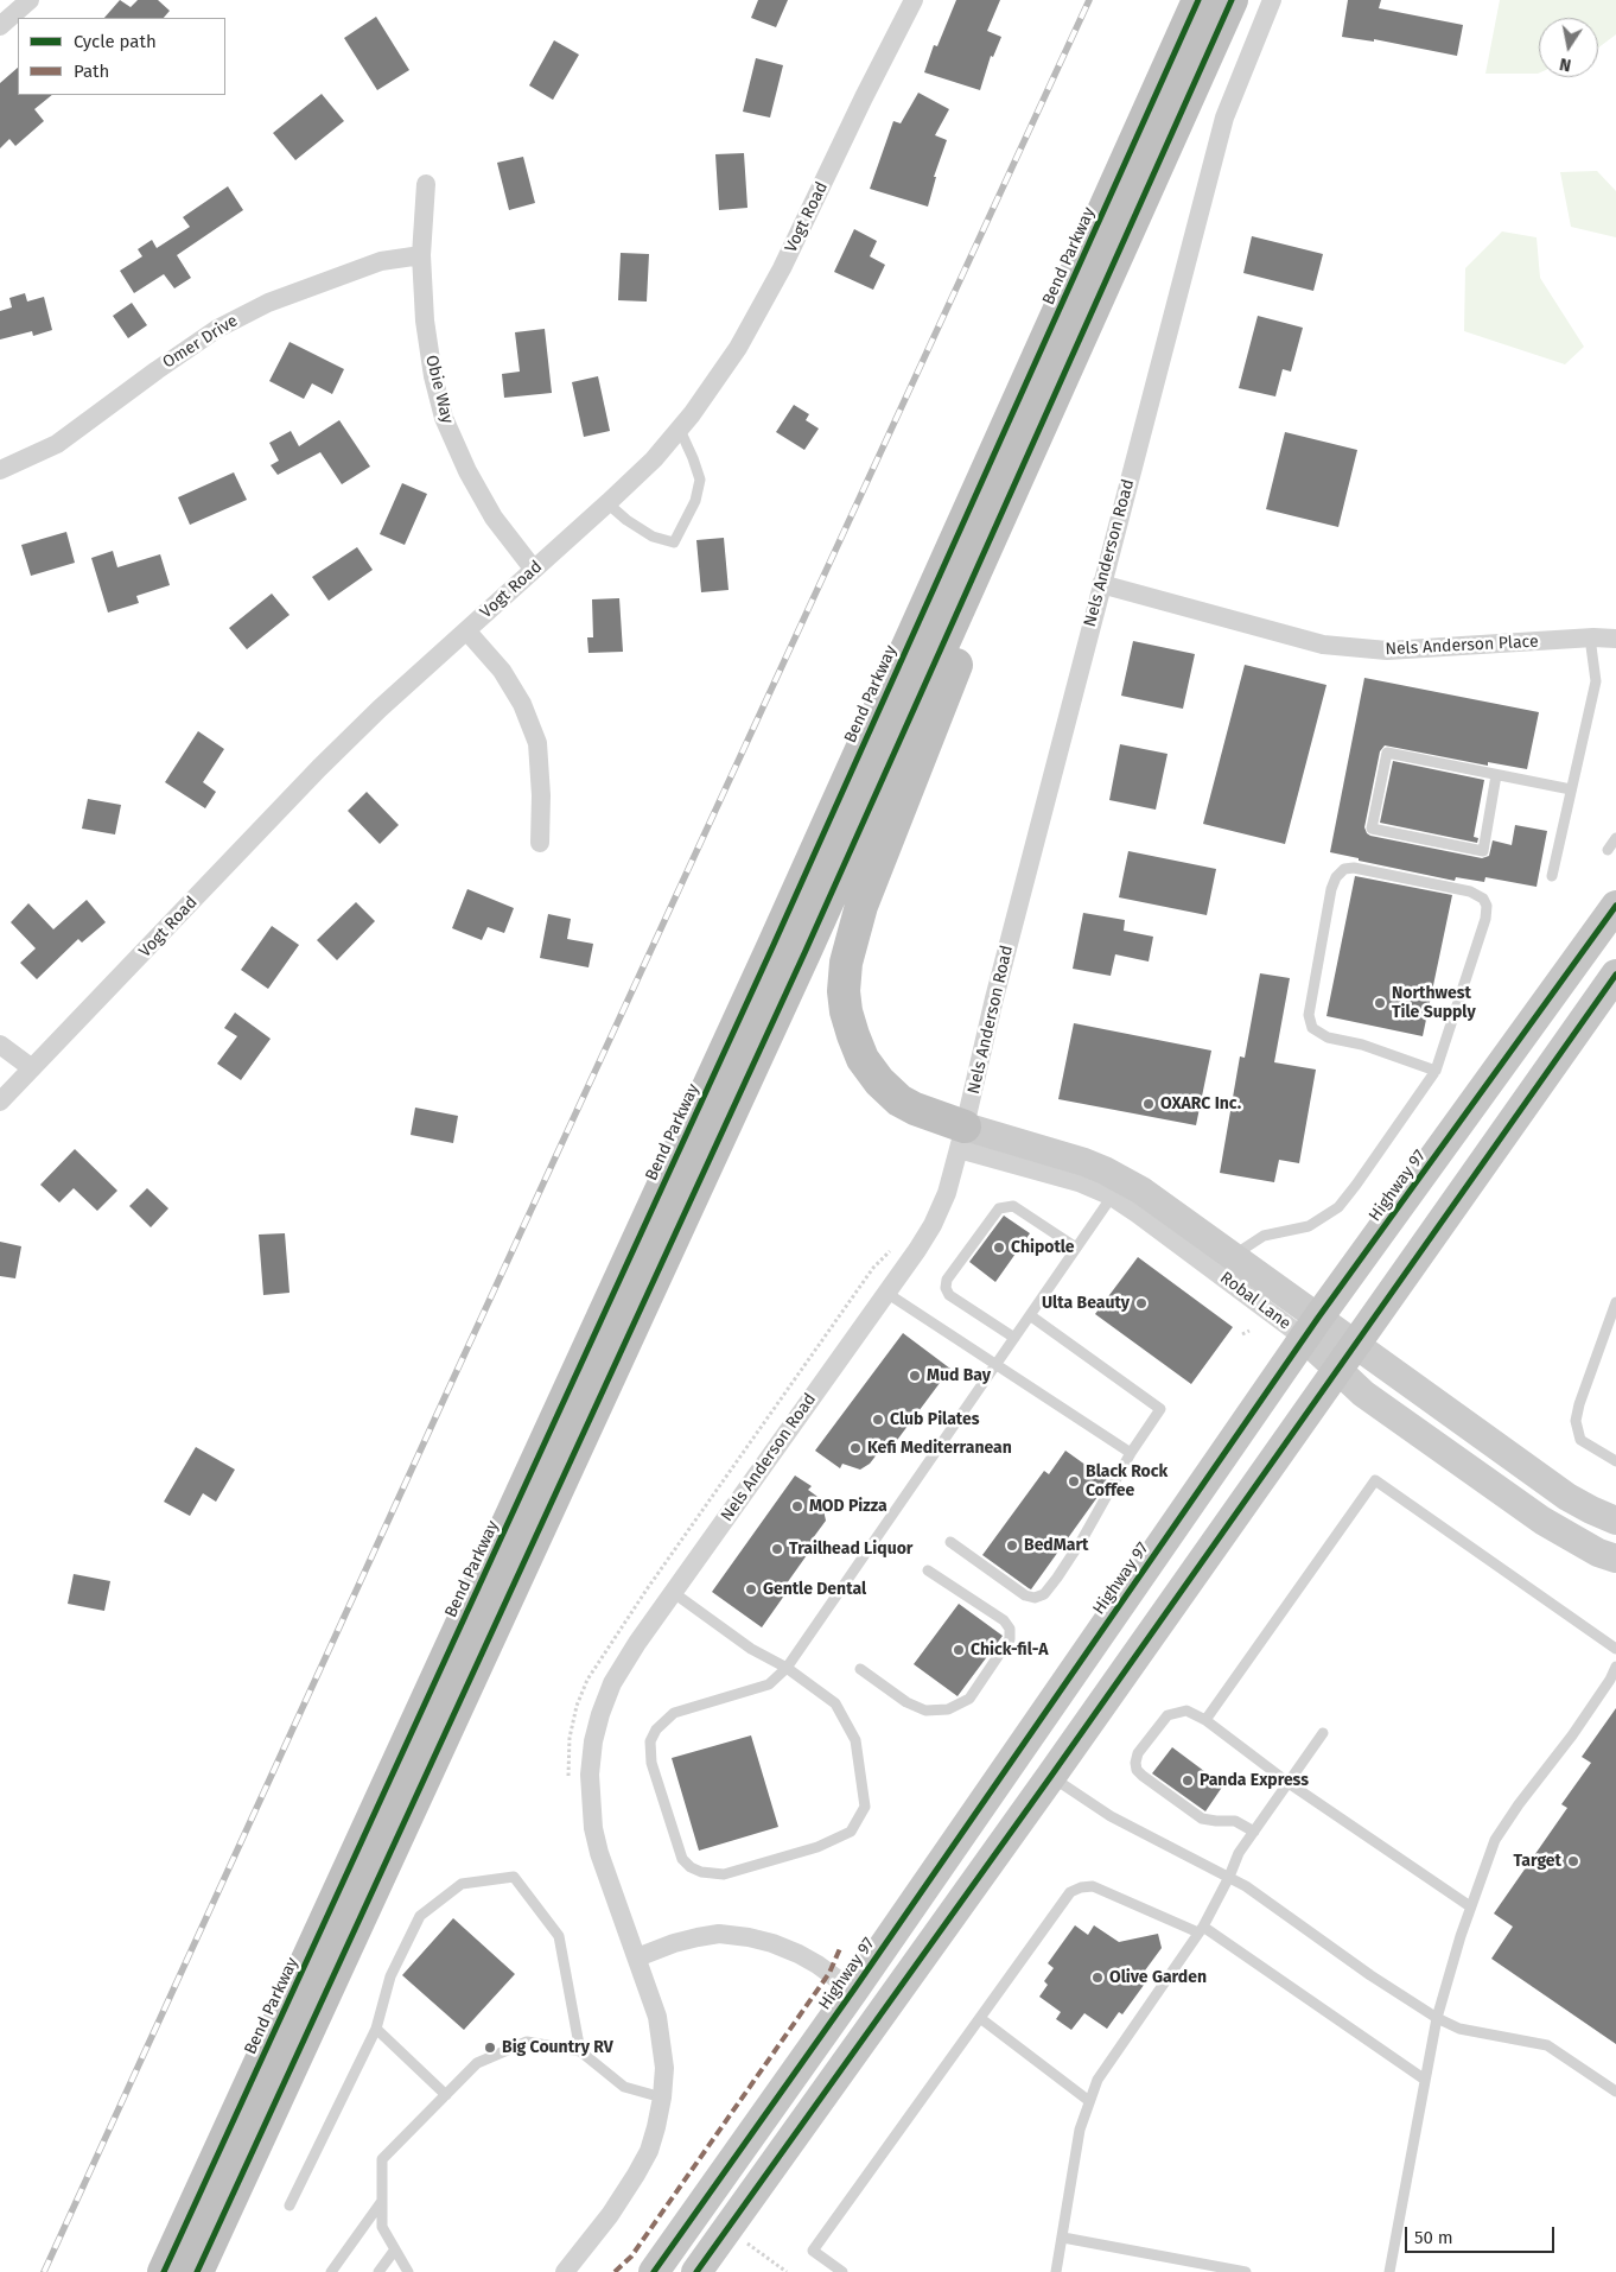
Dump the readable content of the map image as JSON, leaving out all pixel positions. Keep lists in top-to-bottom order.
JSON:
{
  "streets": {
    "highway": ["Bend Parkway"],
    "main road": ["Highway 97", "Robal Lane"],
    "street": [
      "Vogt Road",
      "Omer Drive",
      "Obie Way",
      "Nels Anderson Road",
      "Nels Anderson Place"
    ]
  },
  "crossings": [
    ["Vogt Road", "Obie Way"],
    ["Omer Drive", "Obie Way"],
    ["Nels Anderson Road", "Nels Anderson Place"],
    ["Nels Anderson Road", "Robal Lane"],
    ["Highway 97", "Robal Lane"]
  ],
  "places": [
    "Northwest Tile Supply",
    "OXARC Inc.",
    "Chipotle",
    "Ulta Beauty",
    "Mud Bay",
    "Club Pilates",
    "Kefi Mediterranean",
    "Black Rock Coffee",
    "MOD Pizza",
    "BedMart",
    "Trailhead Liquor",
    "Gentle Dental",
    "Chick-fil-A",
    "Panda Express",
    "Target",
    "Olive Garden",
    "Big Country RV"
  ],
  "legend": ["Cycle path", "Path"],
  "scale_bar": "50 m",
  "north": "bottom"
}
